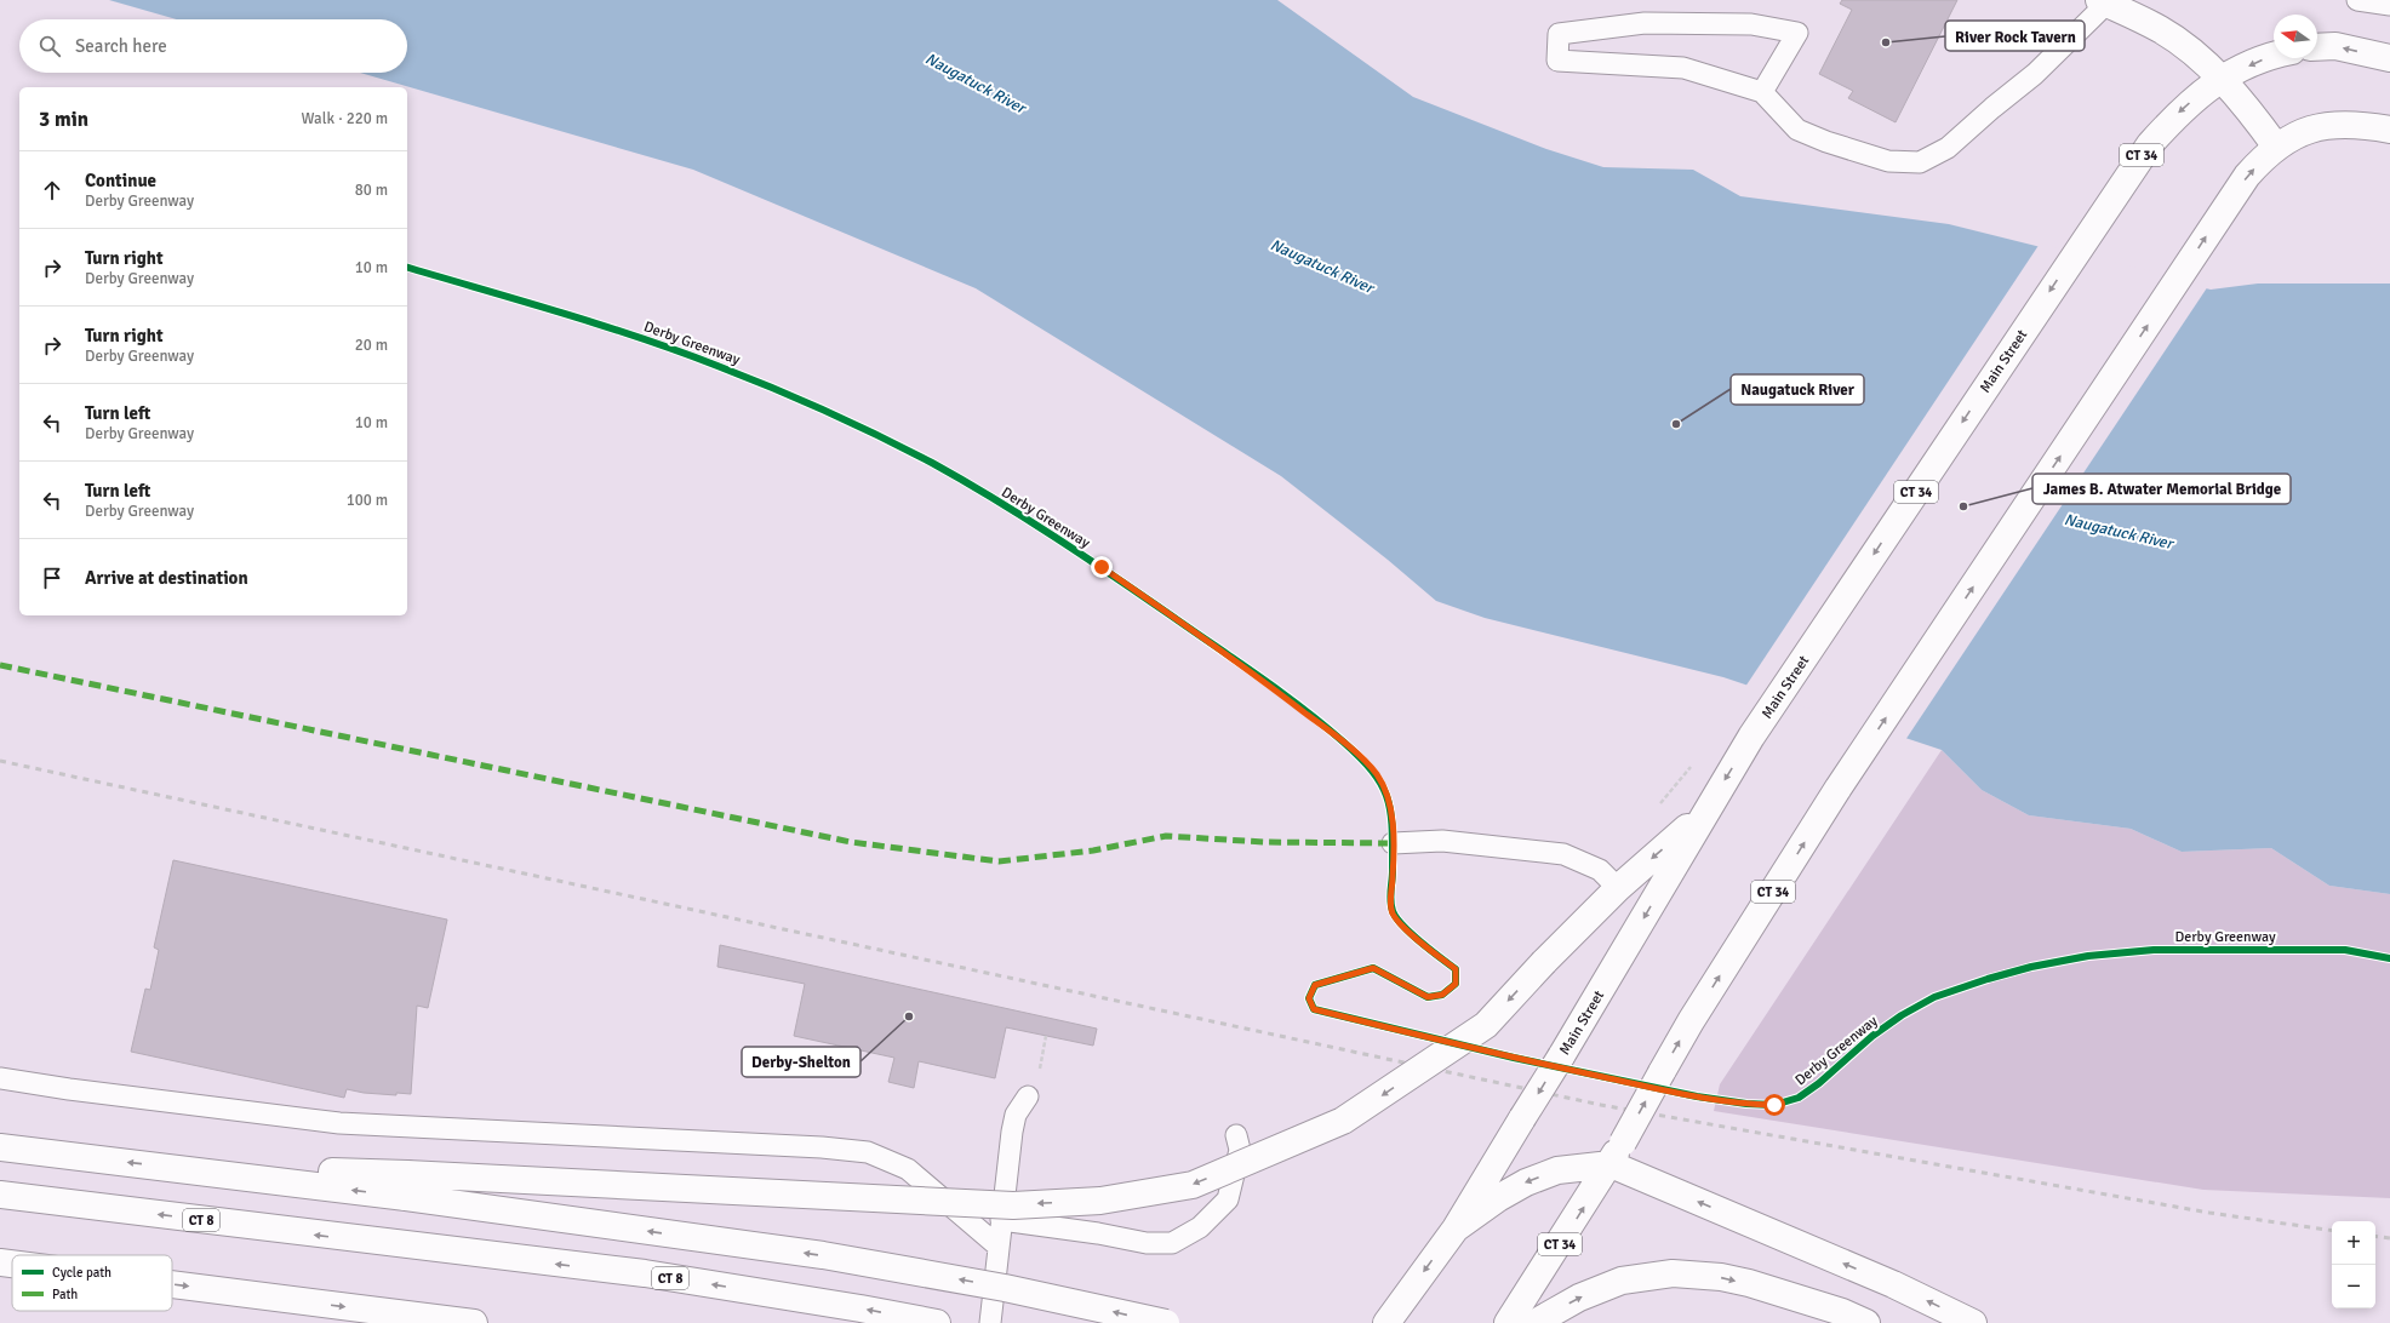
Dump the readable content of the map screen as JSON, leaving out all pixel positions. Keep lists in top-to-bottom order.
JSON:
{
  "streets": {
    "main road": ["CT 34", "Main Street", "CT 8"],
    "cycle path": ["Derby Greenway"]
  },
  "crossings": [
    ["CT 34", "Main Street"]
  ],
  "water": ["Naugatuck River"],
  "places": [
    "River Rock Tavern",
    "Naugatuck River",
    "James B. Atwater Memorial Bridge",
    "Derby-Shelton"
  ],
  "legend": ["Cycle path", "Path"],
  "north": "left",
  "page": {
    "search": "Search here",
    "heading": ["3 min", "Walk · 220 m"],
    "list": [
      ["Continue", "Derby Greenway", "80 m"],
      ["Turn right", "Derby Greenway", "10 m"],
      ["Turn right", "Derby Greenway", "20 m"],
      ["Turn left", "Derby Greenway", "10 m"],
      ["Turn left", "Derby Greenway", "100 m"],
      "Arrive at destination"
    ],
    "map_buttons": ["+", "−"]
  }
}
